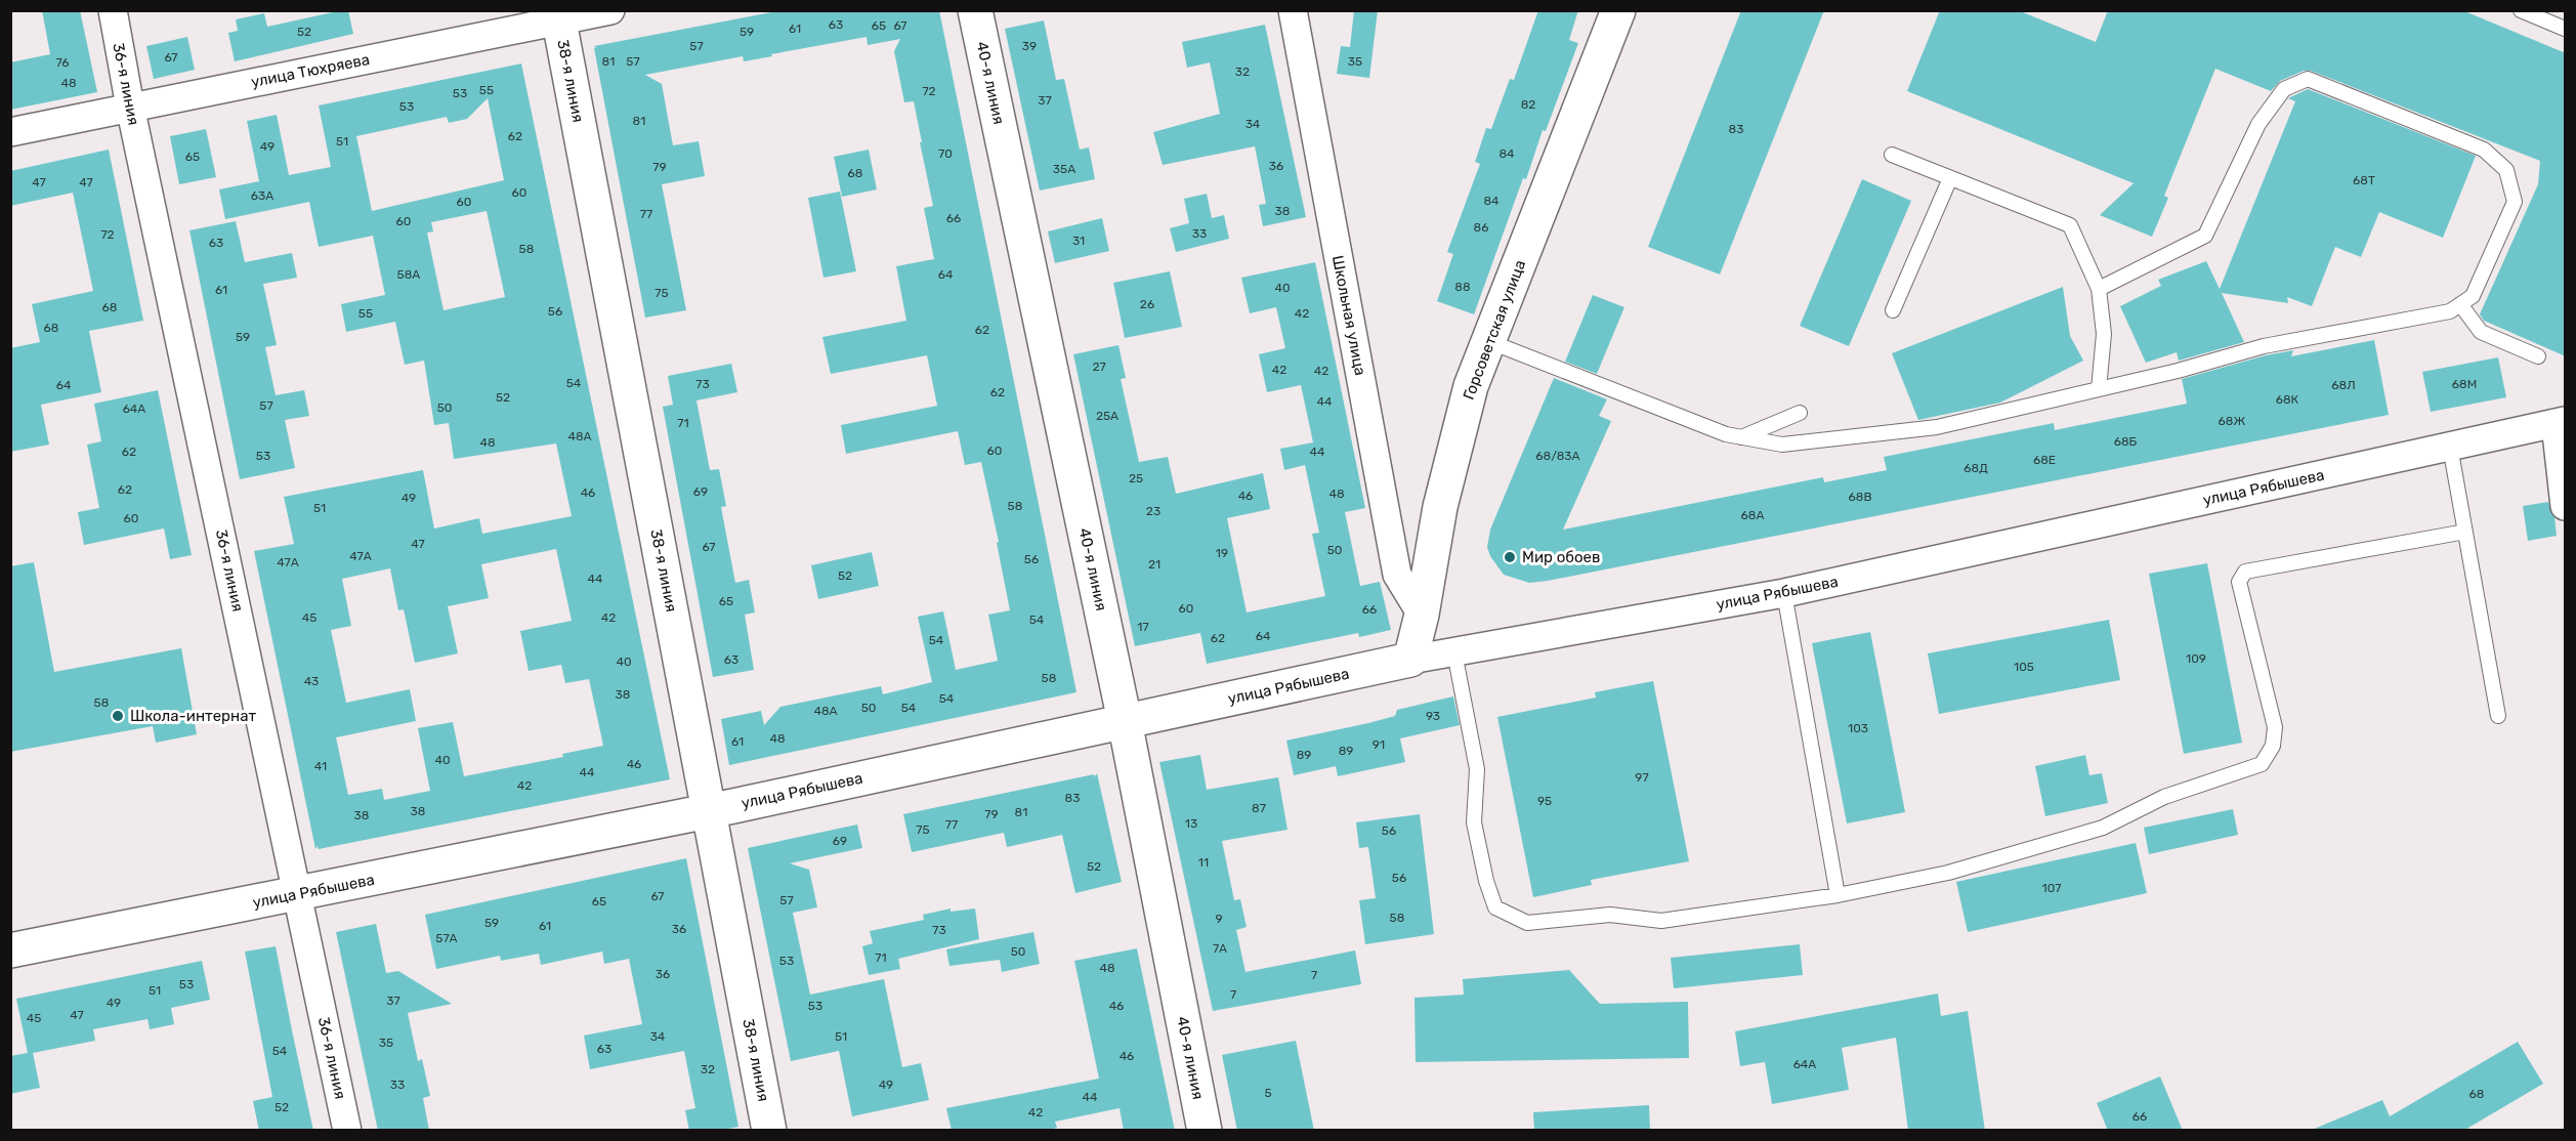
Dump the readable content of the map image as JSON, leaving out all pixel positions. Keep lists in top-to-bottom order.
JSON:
{
  "streets": {
    "street": [
      "улица Тюхряева",
      "38-я линия",
      "40-я линия",
      "36-я линия",
      "Школьная улица",
      "Горсоветская улица",
      "улица Рябышева"
    ]
  },
  "crossings": [
    ["улица Тюхряева", "38-я линия"],
    ["улица Тюхряева", "36-я линия"],
    ["38-я линия", "улица Рябышева"],
    ["40-я линия", "улица Рябышева"],
    ["36-я линия", "улица Рябышева"],
    ["Школьная улица", "Горсоветская улица"],
    ["Горсоветская улица", "улица Рябышева"]
  ],
  "places": ["Мир обоев", "Школа-интернат"],
  "house_numbers": [
    "63",
    "65",
    "67",
    "61",
    "52",
    "59",
    "57",
    "39",
    "67",
    "81",
    "57",
    "35",
    "76",
    "32",
    "48",
    "55",
    "72",
    "53",
    "37",
    "82",
    "53",
    "81",
    "34",
    "83",
    "62",
    "51",
    "49",
    "70",
    "84",
    "65",
    "36",
    "79",
    "35А",
    "68",
    "68Т",
    "47",
    "47",
    "60",
    "63А",
    "84",
    "60",
    "38",
    "77",
    "66",
    "60",
    "86",
    "33",
    "72",
    "31",
    "63",
    "58",
    "58А",
    "64",
    "88",
    "40",
    "61",
    "75",
    "26",
    "68",
    "56",
    "55",
    "42",
    "68",
    "62",
    "59",
    "27",
    "42",
    "42",
    "54",
    "73",
    "68М",
    "64",
    "68Л",
    "62",
    "52",
    "68К",
    "44",
    "57",
    "50",
    "64А",
    "25А",
    "68Ж",
    "71",
    "48А",
    "68Б",
    "48",
    "60",
    "62",
    "44",
    "53",
    "68/83А",
    "68Е",
    "68Д",
    "25",
    "62",
    "69",
    "46",
    "48",
    "46",
    "68В",
    "49",
    "58",
    "51",
    "23",
    "68А",
    "60",
    "47",
    "67",
    "50",
    "19",
    "47А",
    "56",
    "47А",
    "21",
    "52",
    "44",
    "65",
    "60",
    "66",
    "45",
    "42",
    "54",
    "17",
    "64",
    "62",
    "54",
    "109",
    "63",
    "40",
    "105",
    "58",
    "43",
    "38",
    "54",
    "58",
    "50",
    "54",
    "48А",
    "93",
    "103",
    "48",
    "61",
    "91",
    "89",
    "89",
    "40",
    "46",
    "41",
    "44",
    "97",
    "42",
    "83",
    "95",
    "87",
    "38",
    "81",
    "79",
    "38",
    "13",
    "77",
    "75",
    "56",
    "69",
    "11",
    "52",
    "56",
    "107",
    "67",
    "57",
    "65",
    "58",
    "9",
    "59",
    "61",
    "36",
    "73",
    "57А",
    "7А",
    "50",
    "71",
    "53",
    "48",
    "36",
    "7",
    "53",
    "51",
    "7",
    "37",
    "49",
    "53",
    "46",
    "47",
    "45",
    "34",
    "51",
    "35",
    "63",
    "54",
    "46",
    "64А",
    "32",
    "33",
    "49",
    "5",
    "68",
    "44",
    "52",
    "42",
    "66"
  ]
}
